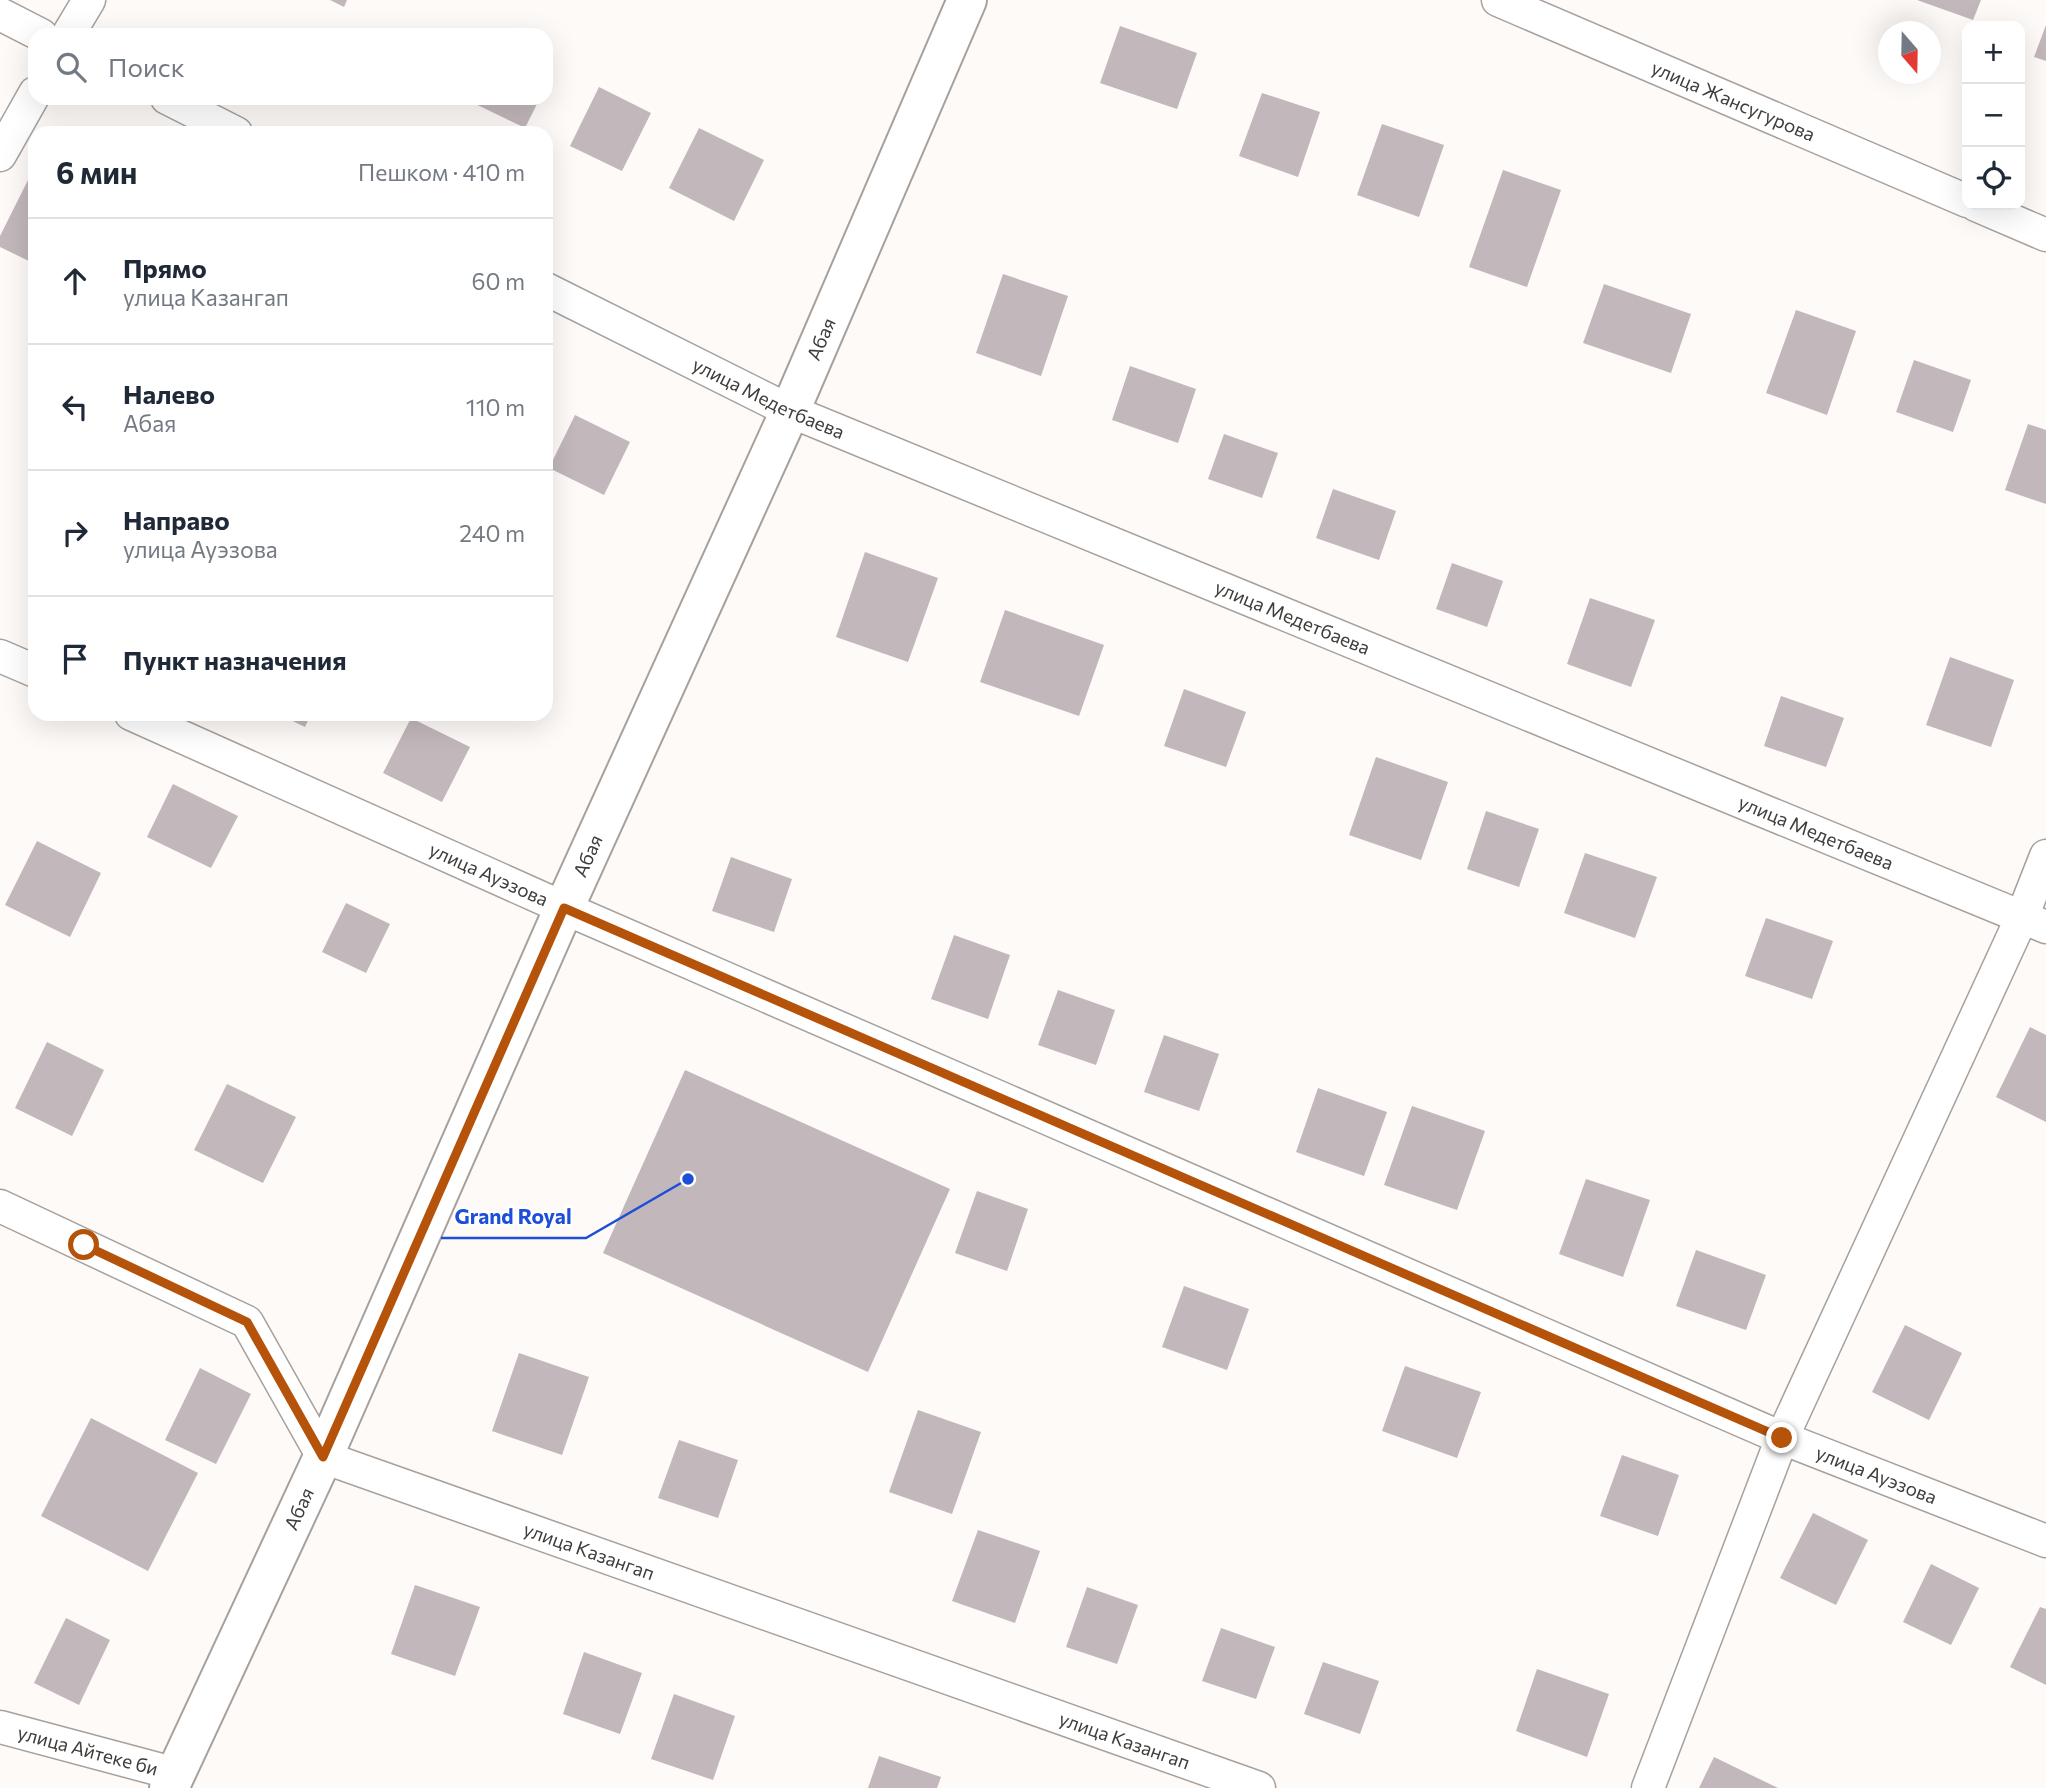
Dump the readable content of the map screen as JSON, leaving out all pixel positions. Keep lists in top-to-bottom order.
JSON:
{
  "streets": {
    "street": [
      "улица Жансугурова",
      "Абая",
      "улица Медетбаева",
      "улица Ауэзова",
      "улица Казангап",
      "улица Айтеке би"
    ]
  },
  "crossings": [
    ["Абая", "улица Медетбаева"],
    ["Абая", "улица Ауэзова"],
    ["Абая", "улица Казангап"],
    ["Абая", "улица Айтеке би"]
  ],
  "places": ["Grand Royal"],
  "north": "bottom",
  "page": {
    "map_buttons": ["+", "−"],
    "search": "Поиск",
    "heading": ["6 мин", "Пешком · 410 m"],
    "list": [
      ["Прямо", "улица Казангап", "60 m"],
      ["Налево", "Абая", "110 m"],
      ["Направо", "улица Ауэзова", "240 m"],
      "Пункт назначения"
    ]
  }
}
